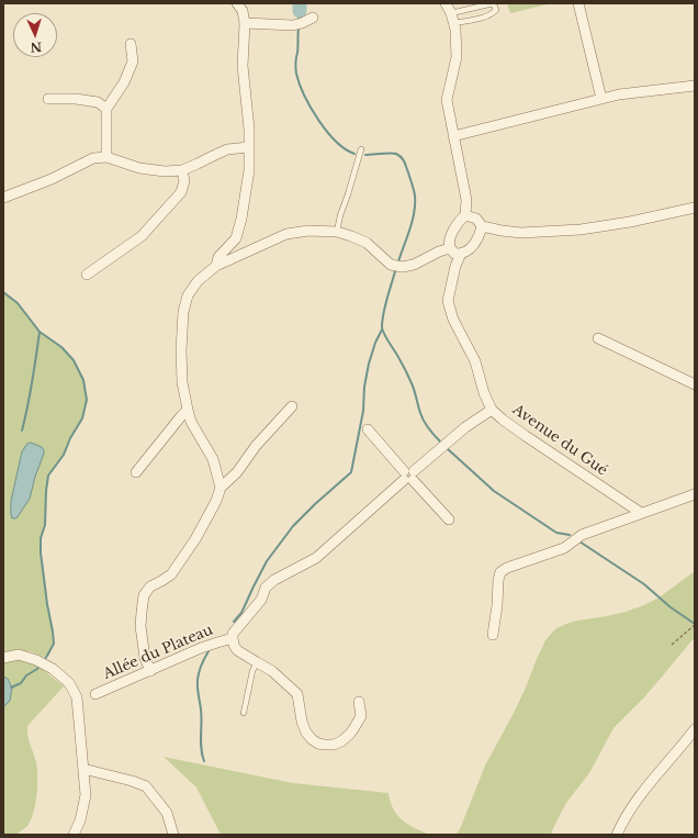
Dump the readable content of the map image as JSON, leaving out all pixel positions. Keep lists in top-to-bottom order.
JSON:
{
  "streets": {
    "street": ["Avenue du Gué", "Allée du Plateau"]
  },
  "north": "bottom"
}
